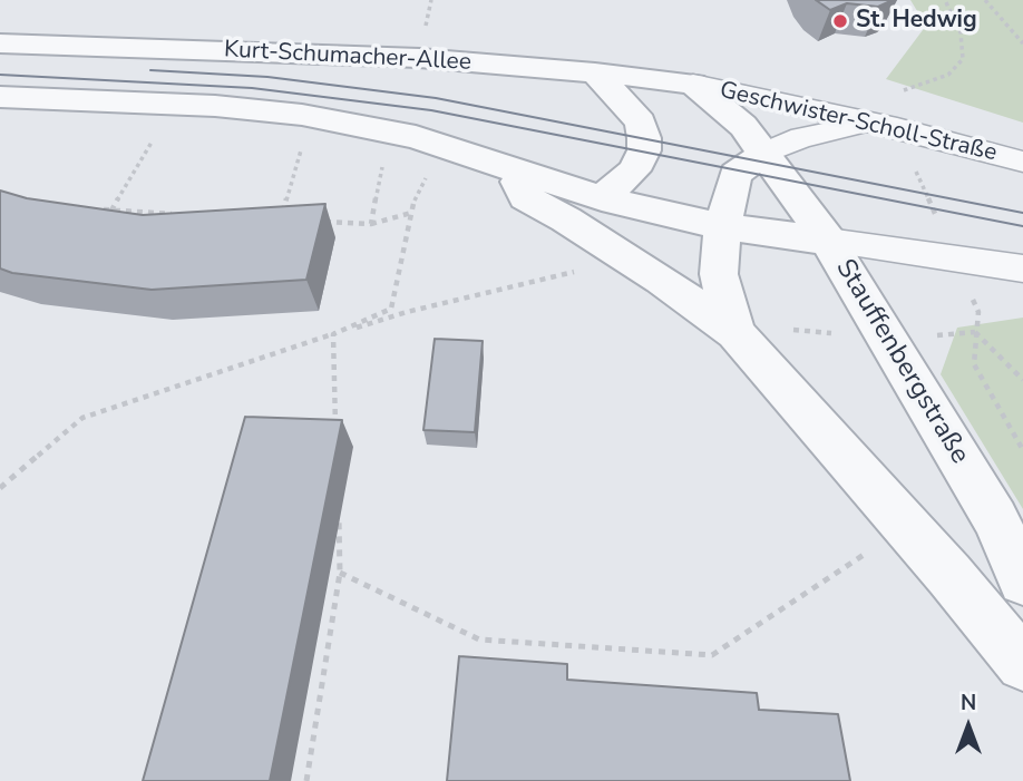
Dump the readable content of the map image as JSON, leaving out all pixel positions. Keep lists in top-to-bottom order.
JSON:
{
  "streets": {
    "street": ["Kurt-Schumacher-Allee", "Geschwister-Scholl-Straße", "Stauffenbergstraße"]
  },
  "crossings": [
    ["Kurt-Schumacher-Allee", "Geschwister-Scholl-Straße"],
    ["Kurt-Schumacher-Allee", "Stauffenbergstraße"],
    ["Geschwister-Scholl-Straße", "Stauffenbergstraße"]
  ],
  "places": ["St. Hedwig"],
  "north": "top"
}
